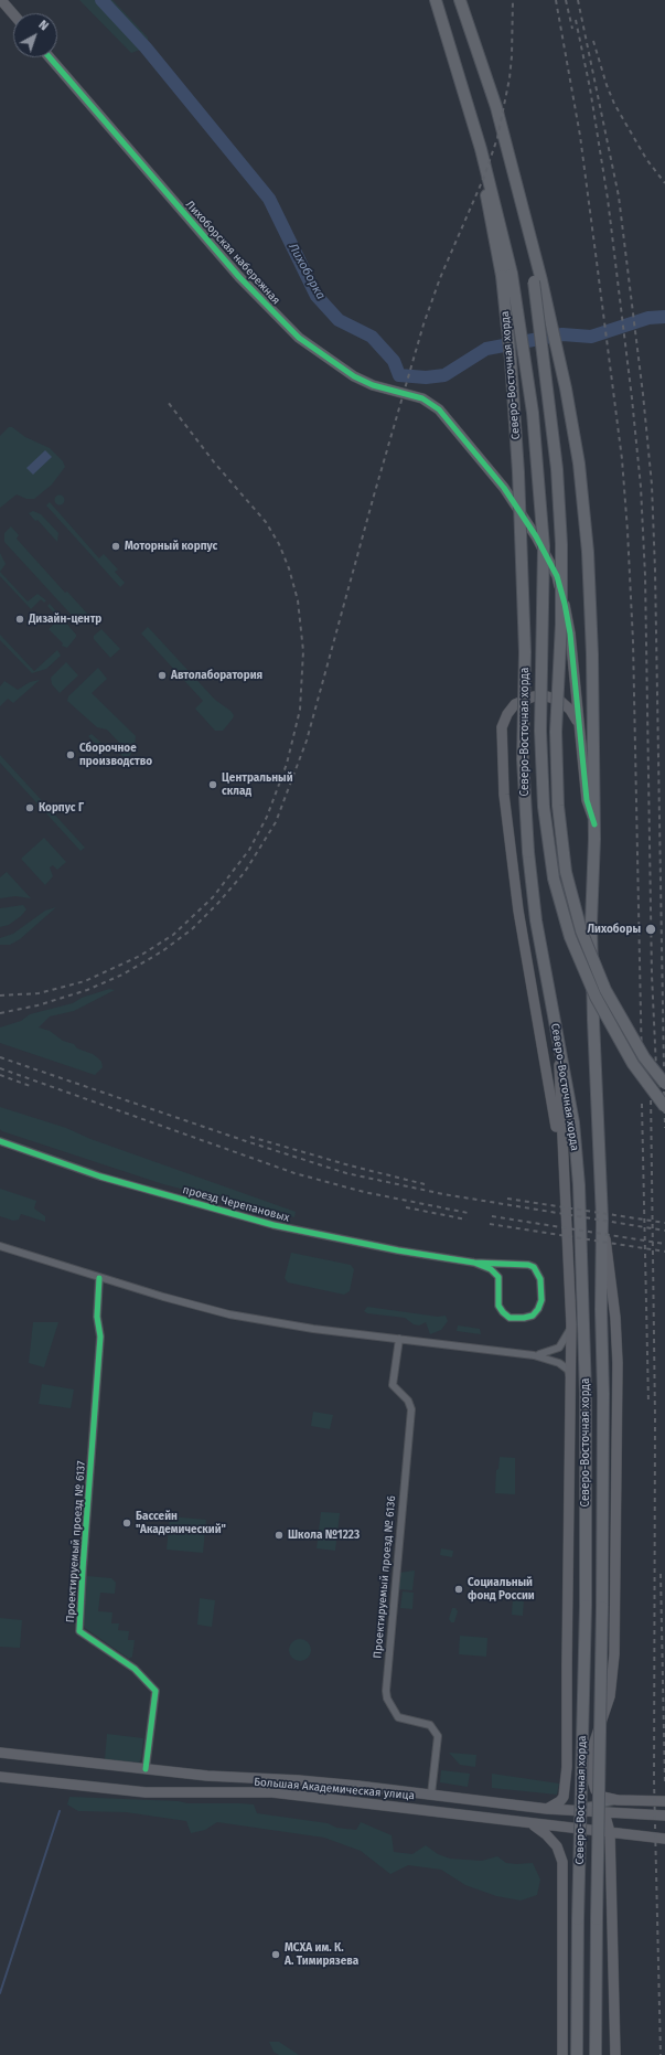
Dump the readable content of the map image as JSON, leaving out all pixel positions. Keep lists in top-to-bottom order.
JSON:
{
  "streets": {
    "main road": ["Лихоборская набережная", "Северо-Восточная хорда", "Большая Академическая улица"],
    "street": ["проезд Черепановых", "Проектируемый проезд № 6137", "Проектируемый проезд № 6136"]
  },
  "crossings": [
    ["Лихоборская набережная", "Северо-Восточная хорда"],
    ["Проектируемый проезд № 6137", "Большая Академическая улица"],
    ["Проектируемый проезд № 6136", "Большая Академическая улица"]
  ],
  "water": ["Лихоборка"],
  "places": [
    "Моторный корпус",
    "Дизайн-центр",
    "Автолаборатория",
    "Сборочное производство",
    "Центральный склад",
    "Корпус Г",
    "Лихоборы",
    "Бассейн \"Академический\"",
    "Школа №1223",
    "Социальный фонд России",
    "МСХА им. К. А. Тимирязева"
  ],
  "north": "top right"
}
